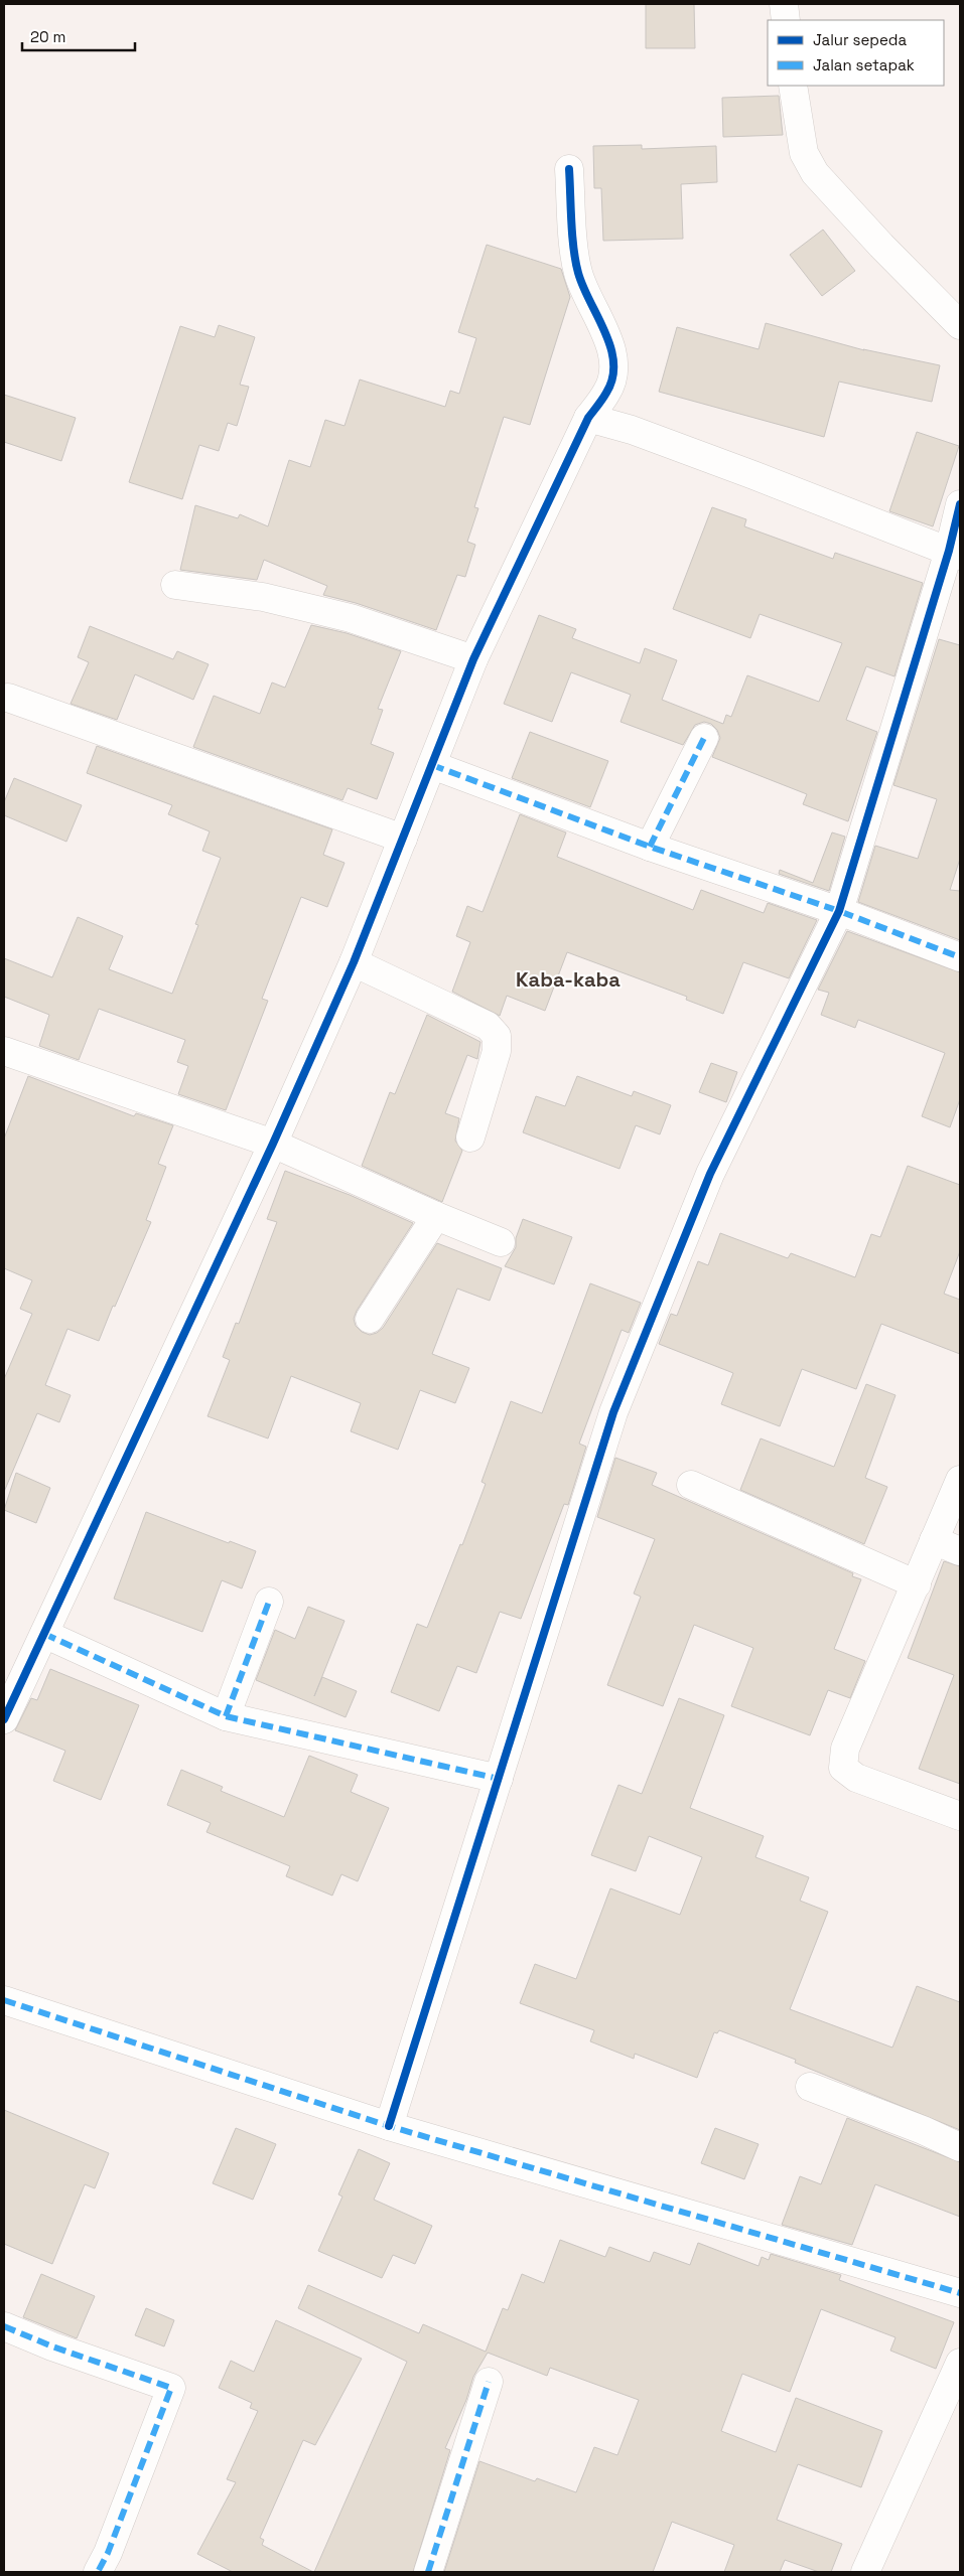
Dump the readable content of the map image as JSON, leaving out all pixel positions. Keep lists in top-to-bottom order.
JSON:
{
  "districts": ["Kaba-kaba"],
  "legend": ["Jalur sepeda", "Jalan setapak"],
  "scale_bar": "20 m"
}
